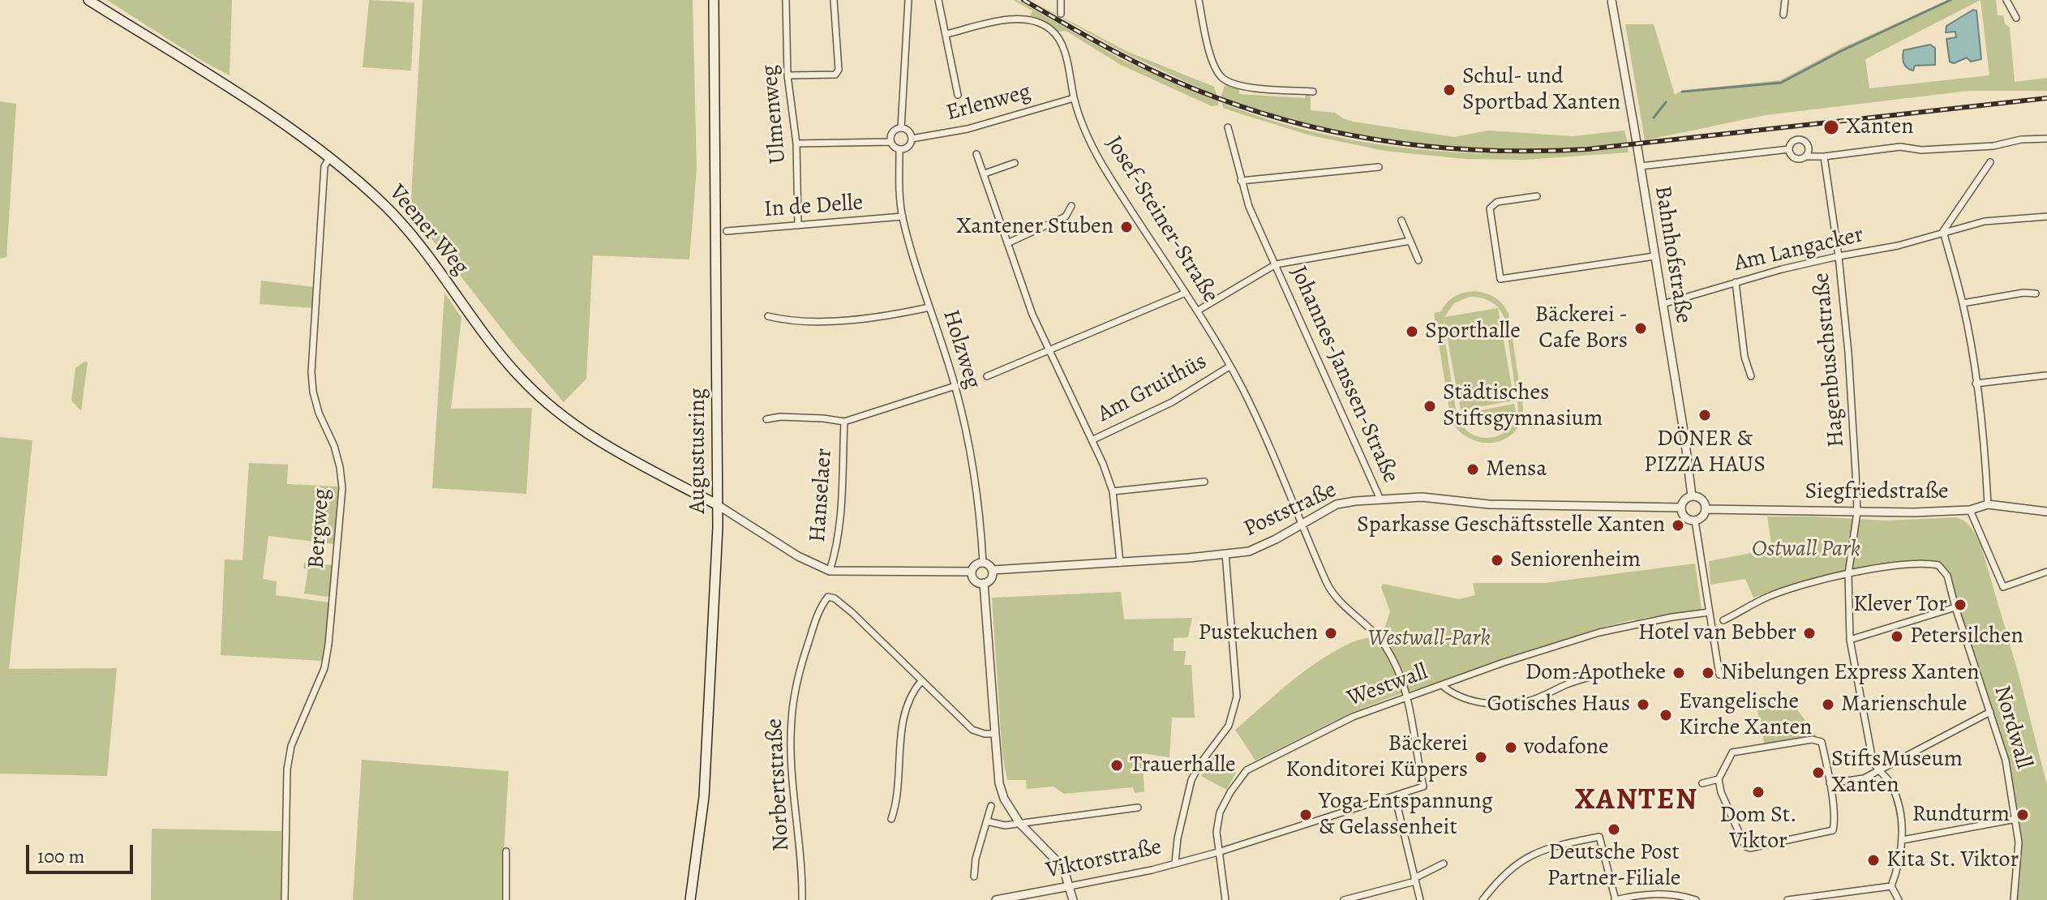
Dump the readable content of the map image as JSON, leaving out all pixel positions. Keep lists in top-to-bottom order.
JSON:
{
  "streets": {
    "main road": ["Veener Weg", "Augustusring"],
    "street": [
      "Erlenweg",
      "Ulmenweg",
      "In de Delle",
      "Josef-Steiner-Straße",
      "Am Langacker",
      "Bahnhofstraße",
      "Holzweg",
      "Hagenbuschstraße",
      "Johannes-Janssen-Straße",
      "Am Gruithüs",
      "Siegfriedstraße",
      "Hanselaer",
      "Poststraße",
      "Bergweg",
      "Westwall",
      "Nordwall",
      "Norbertstraße",
      "Viktorstraße"
    ]
  },
  "crossings": [
    ["Erlenweg", "Josef-Steiner-Straße"],
    ["Erlenweg", "Holzweg"],
    ["Ulmenweg", "In de Delle"],
    ["In de Delle", "Holzweg"],
    ["Josef-Steiner-Straße", "Johannes-Janssen-Straße"],
    ["Josef-Steiner-Straße", "Am Gruithüs"],
    ["Josef-Steiner-Straße", "Poststraße"],
    ["Josef-Steiner-Straße", "Westwall"],
    ["Josef-Steiner-Straße", "Viktorstraße"],
    ["Veener Weg", "Augustusring"],
    ["Veener Weg", "Bergweg"],
    ["Am Langacker", "Bahnhofstraße"],
    ["Am Langacker", "Hagenbuschstraße"],
    ["Bahnhofstraße", "Hagenbuschstraße"],
    ["Bahnhofstraße", "Siegfriedstraße"],
    ["Bahnhofstraße", "Poststraße"],
    ["Holzweg", "Poststraße"],
    ["Hagenbuschstraße", "Siegfriedstraße"],
    ["Johannes-Janssen-Straße", "Poststraße"],
    ["Siegfriedstraße", "Poststraße"],
    ["Westwall", "Viktorstraße"]
  ],
  "districts": ["XANTEN"],
  "parks": ["Ostwall Park", "Westwall-Park"],
  "places": [
    "Schul- und Sportbad Xanten",
    "Xanten",
    "Xantener Stuben",
    "Bäckerei - Cafe Bors",
    "Sporthalle",
    "Städtisches Stiftsgymnasium",
    "DÖNER & PIZZA HAUS",
    "Mensa",
    "Sparkasse Geschäftsstelle Xanten",
    "Seniorenheim",
    "Klever Tor",
    "Pustekuchen",
    "Hotel van Bebber",
    "Petersilchen",
    "Dom-Apotheke",
    "Nibelungen Express Xanten",
    "Gotisches Haus",
    "Marienschule",
    "Evangelische Kirche Xanten",
    "vodafone",
    "Bäckerei Konditorei Küppers",
    "Trauerhalle",
    "StiftsMuseum Xanten",
    "Dom St. Viktor",
    "Yoga Entspannung & Gelassenheit",
    "Rundturm",
    "Deutsche Post Partner-Filiale",
    "Kita St. Viktor"
  ],
  "scale_bar": "100 m"
}
